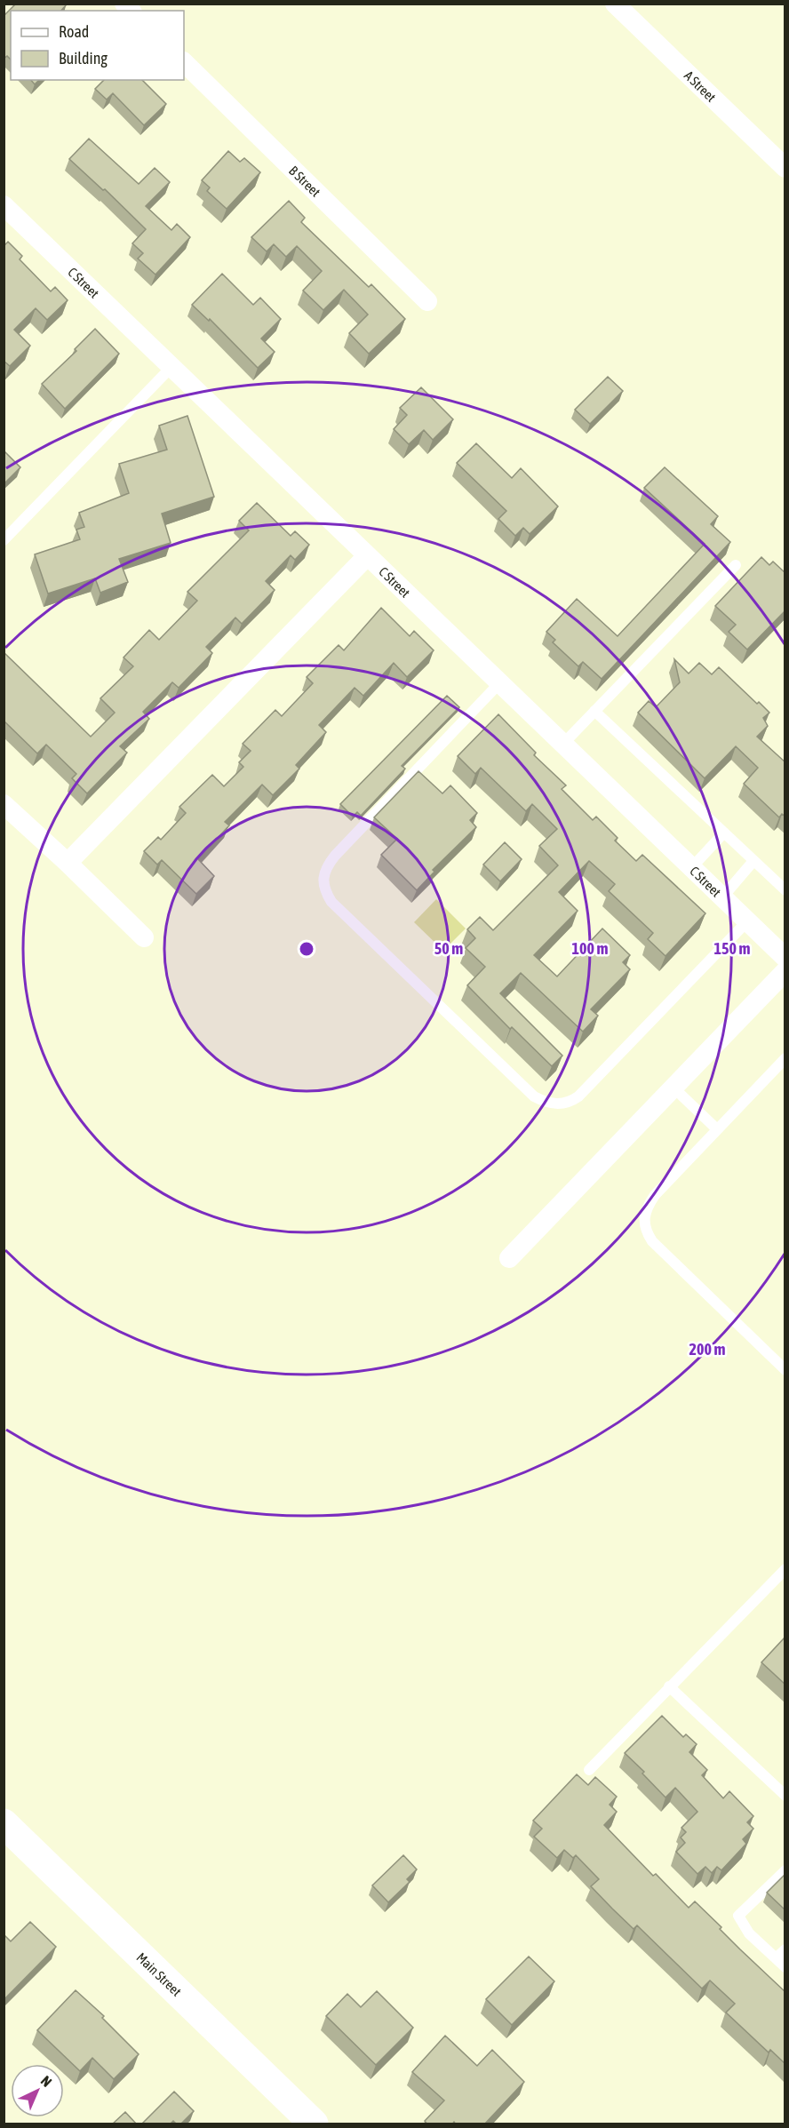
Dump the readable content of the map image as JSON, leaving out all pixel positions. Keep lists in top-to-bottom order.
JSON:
{
  "streets": {
    "main road": ["Main Street"],
    "street": ["A Street", "B Street", "C Street"]
  },
  "legend": ["Road", "Building"],
  "north": "top right",
  "rings": [
    "50 m",
    "100 m",
    "150 m",
    "200 m"
  ]
}
